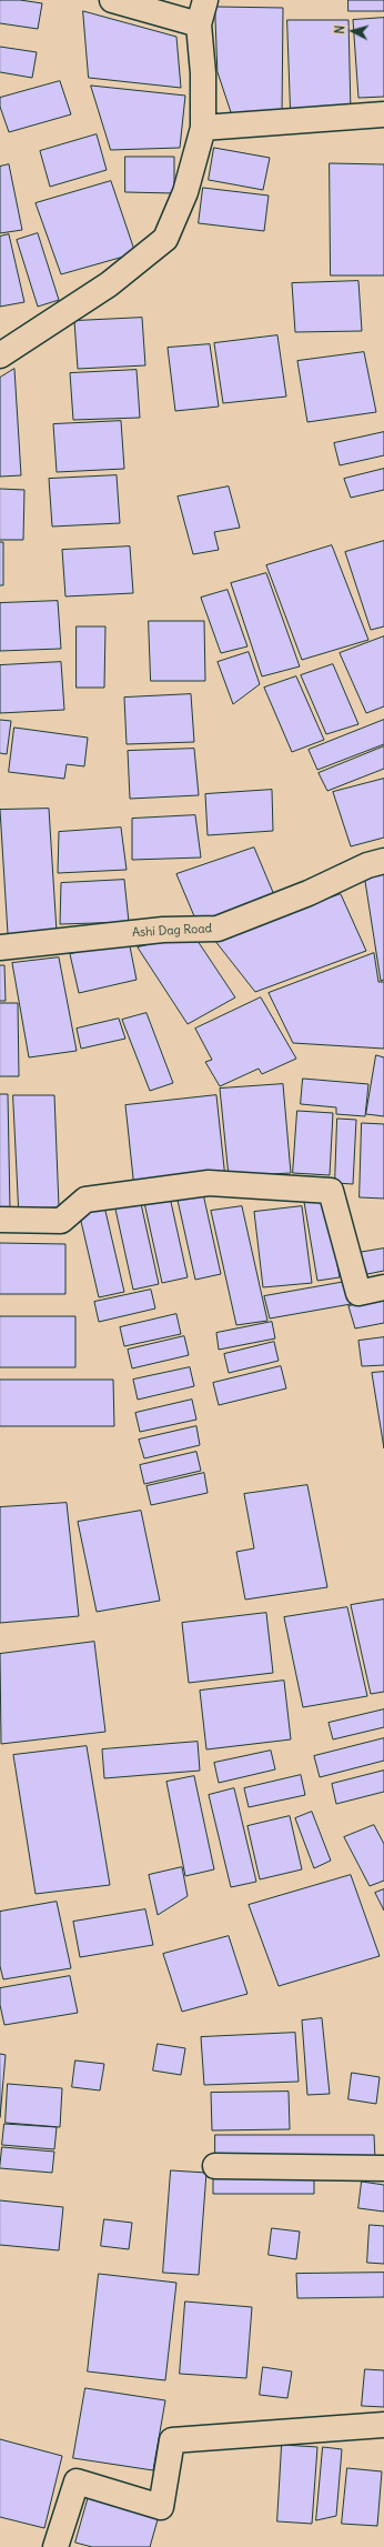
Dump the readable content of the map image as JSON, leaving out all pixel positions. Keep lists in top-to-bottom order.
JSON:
{
  "streets": {
    "street": ["Ashi Dag Road"]
  },
  "north": "left"
}
